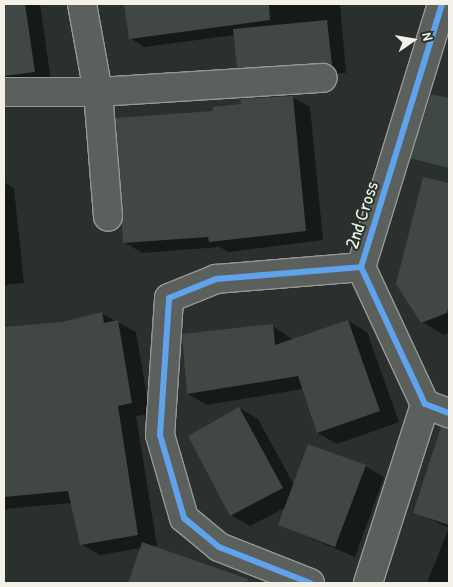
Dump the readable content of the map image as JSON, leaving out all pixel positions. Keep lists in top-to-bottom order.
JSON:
{
  "streets": {
    "street": ["2nd Cross"]
  },
  "north": "right"
}
